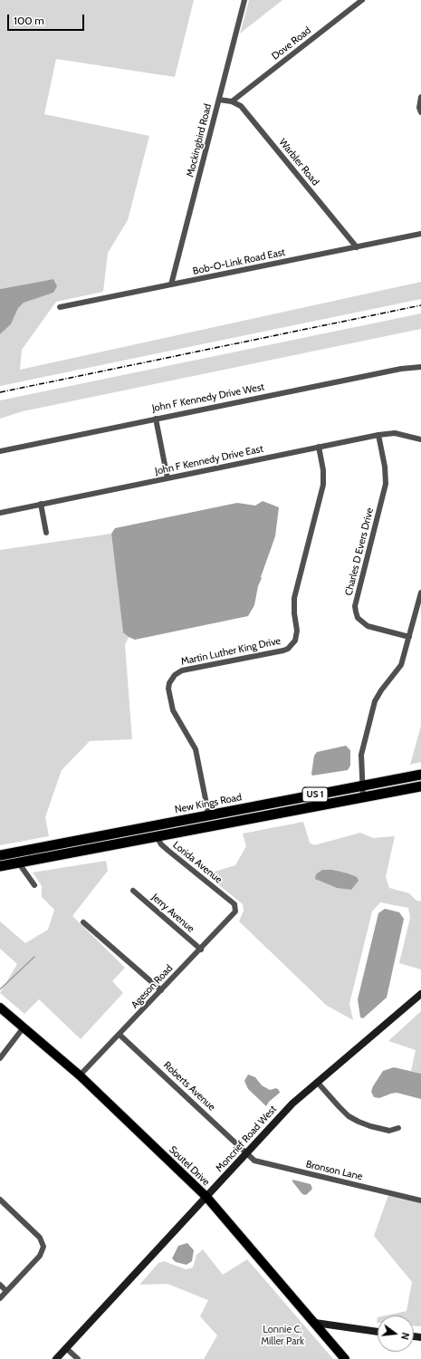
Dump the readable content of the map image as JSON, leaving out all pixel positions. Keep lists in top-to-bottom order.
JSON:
{
  "streets": {
    "highway": ["US 1", "New Kings Road"],
    "main road": ["Moncrief Road West", "Soutel Drive"],
    "street": [
      "Dove Road",
      "Mockingbird Road",
      "Warbler Road",
      "Bob-O-Link Road East",
      "John F Kennedy Drive West",
      "John F Kennedy Drive East",
      "Charles D Evers Drive",
      "Martin Luther King Drive",
      "Lorida Avenue",
      "Jerry Avenue",
      "Ageson Road",
      "Roberts Avenue",
      "Bronson Lane"
    ]
  },
  "crossings": [
    ["Dove Road", "Warbler Road"],
    ["Mockingbird Road", "Warbler Road"],
    ["Mockingbird Road", "Bob-O-Link Road East"],
    ["Warbler Road", "Bob-O-Link Road East"],
    ["John F Kennedy Drive East", "Charles D Evers Drive"],
    ["John F Kennedy Drive East", "Martin Luther King Drive"],
    ["Martin Luther King Drive", "US 1"],
    ["Martin Luther King Drive", "New Kings Road"],
    ["US 1", "Lorida Avenue"],
    ["New Kings Road", "Lorida Avenue"],
    ["Lorida Avenue", "Ageson Road"],
    ["Jerry Avenue", "Ageson Road"],
    ["Ageson Road", "Roberts Avenue"],
    ["Ageson Road", "Soutel Drive"],
    ["Roberts Avenue", "Moncrief Road West"],
    ["Roberts Avenue", "Bronson Lane"],
    ["Moncrief Road West", "Soutel Drive"],
    ["Moncrief Road West", "Bronson Lane"]
  ],
  "parks": ["Lonnie C. Miller Park"],
  "scale_bar": "100 m",
  "north": "right"
}
